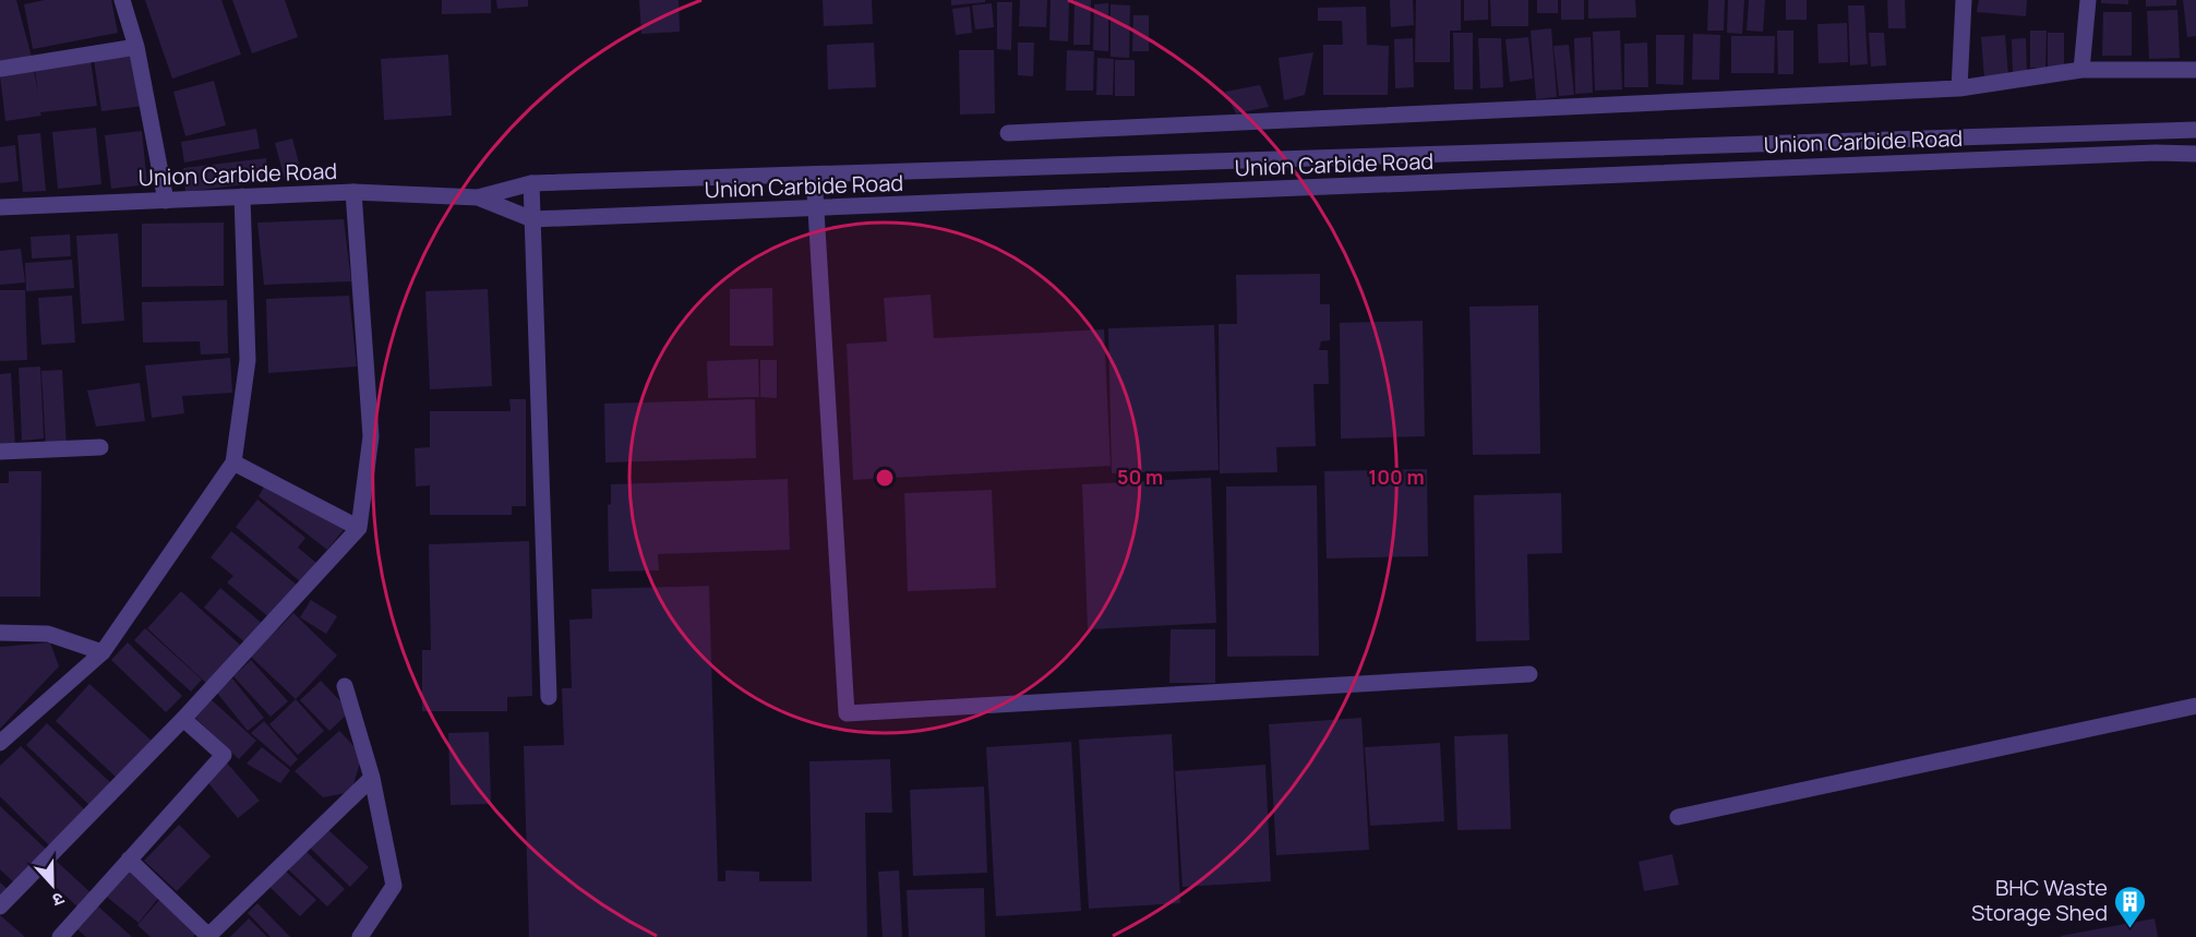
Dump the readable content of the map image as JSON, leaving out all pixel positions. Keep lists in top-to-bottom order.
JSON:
{
  "streets": {
    "street": ["Union Carbide Road"]
  },
  "places": {
    "building": ["BHC Waste Storage Shed"]
  },
  "north": "bottom",
  "rings": ["50 m", "100 m"]
}
